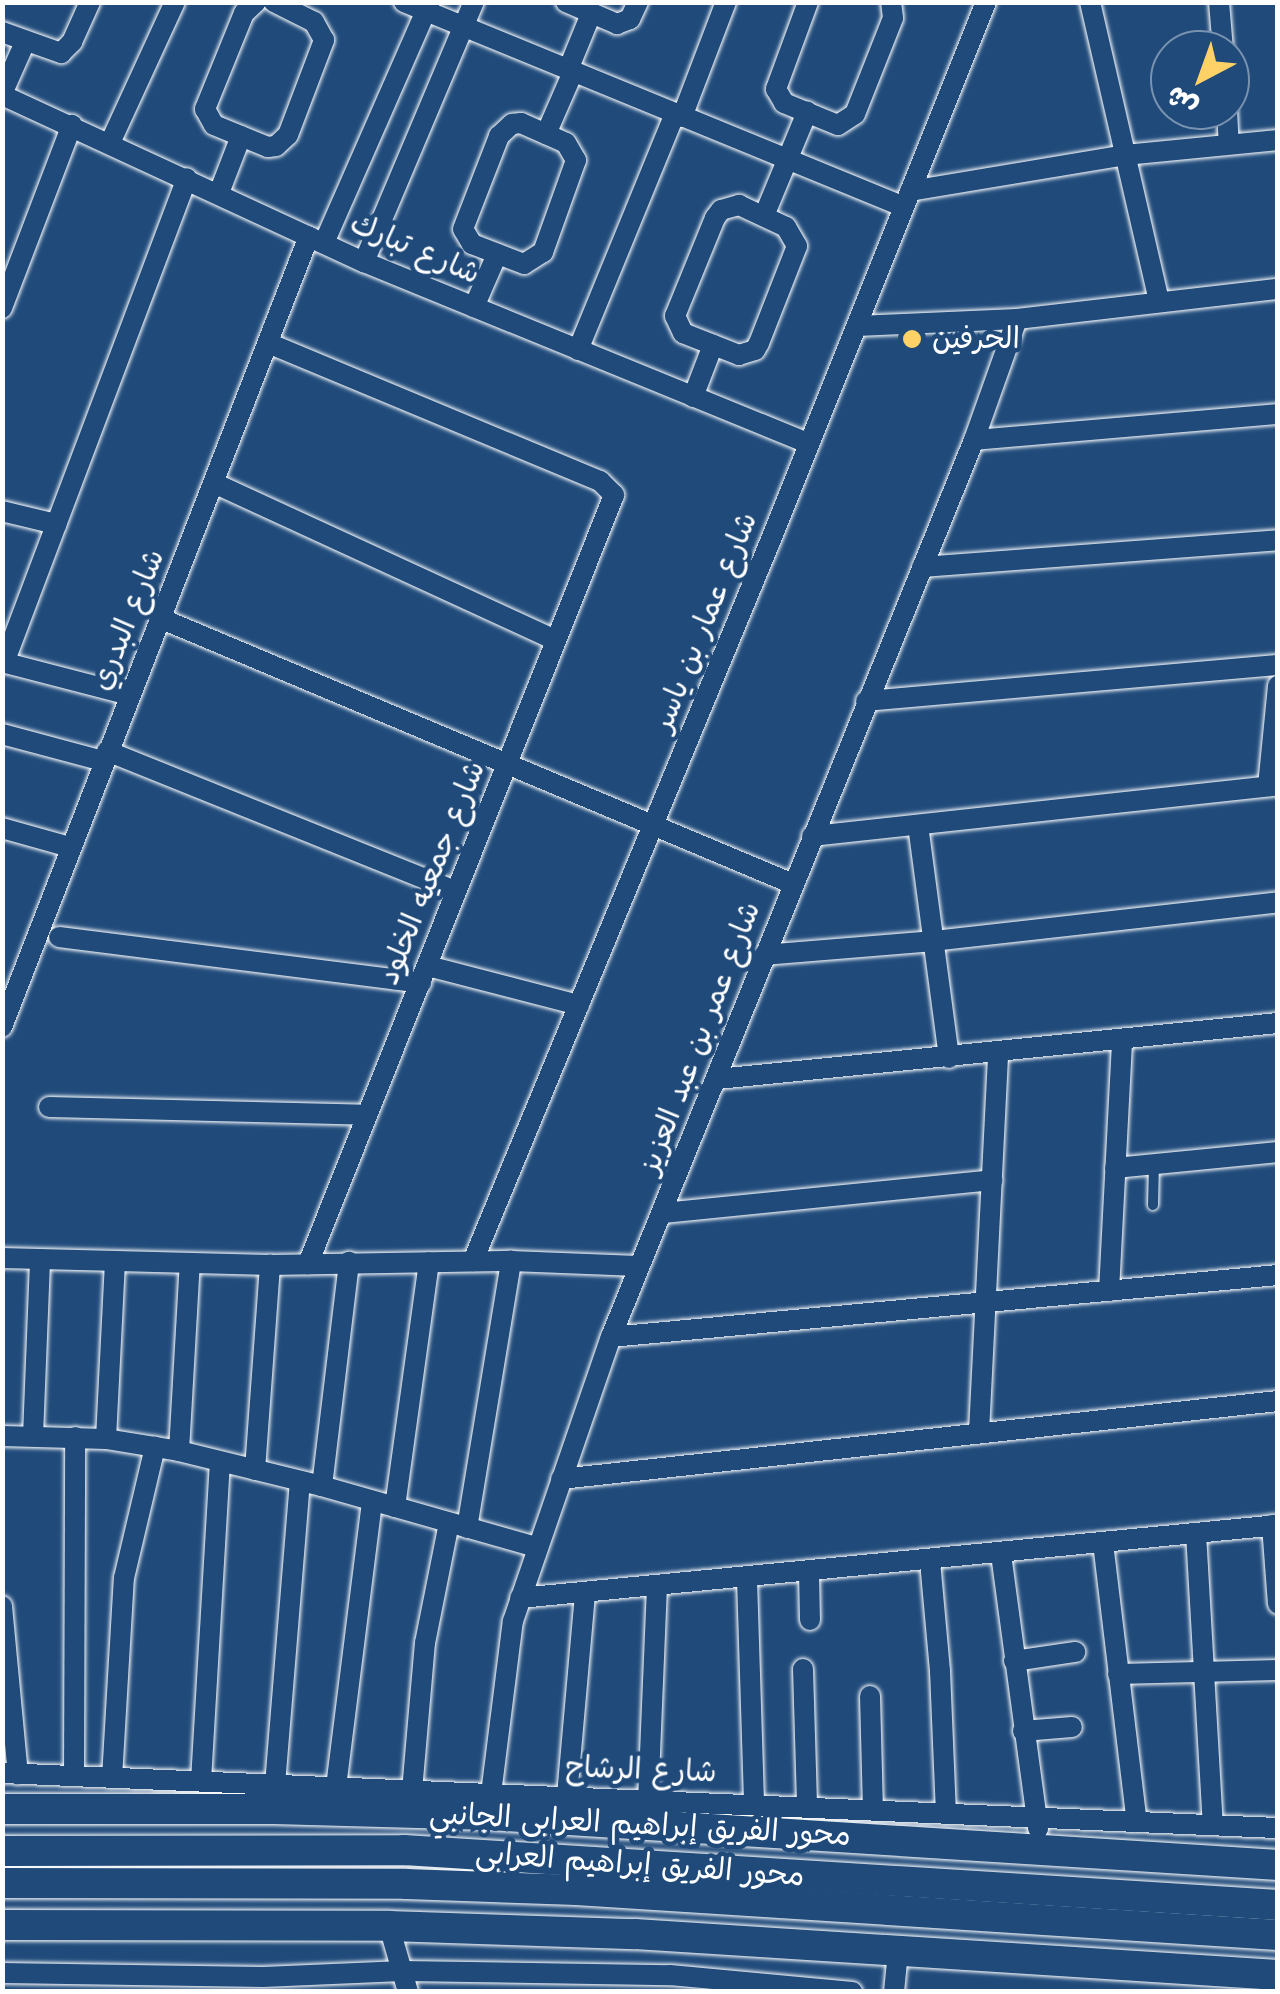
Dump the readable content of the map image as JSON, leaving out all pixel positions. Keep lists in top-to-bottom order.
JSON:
{
  "streets": {
    "main road": ["محور الفريق إبراهيم العرابى الجانبي", "محور الفريق إبراهيم العرابى"],
    "street": [
      "شارع تبارك",
      "شارع البدري",
      "شارع عمار بن ياسر",
      "شارع جمعيه الخلود",
      "شارع عمر بن عبد العزيز",
      "شارع الرشاح"
    ]
  },
  "crossings": [
    ["شارع تبارك", "شارع البدري"],
    ["شارع تبارك", "شارع عمار بن ياسر"],
    ["شارع البدري", "شارع جمعيه الخلود"],
    ["شارع عمر بن عبد العزيز", "شارع الرشاح"],
    ["شارع الرشاح", "محور الفريق إبراهيم العرابى الجانبي"]
  ],
  "places": ["الحرفين"],
  "north": "bottom left"
}
